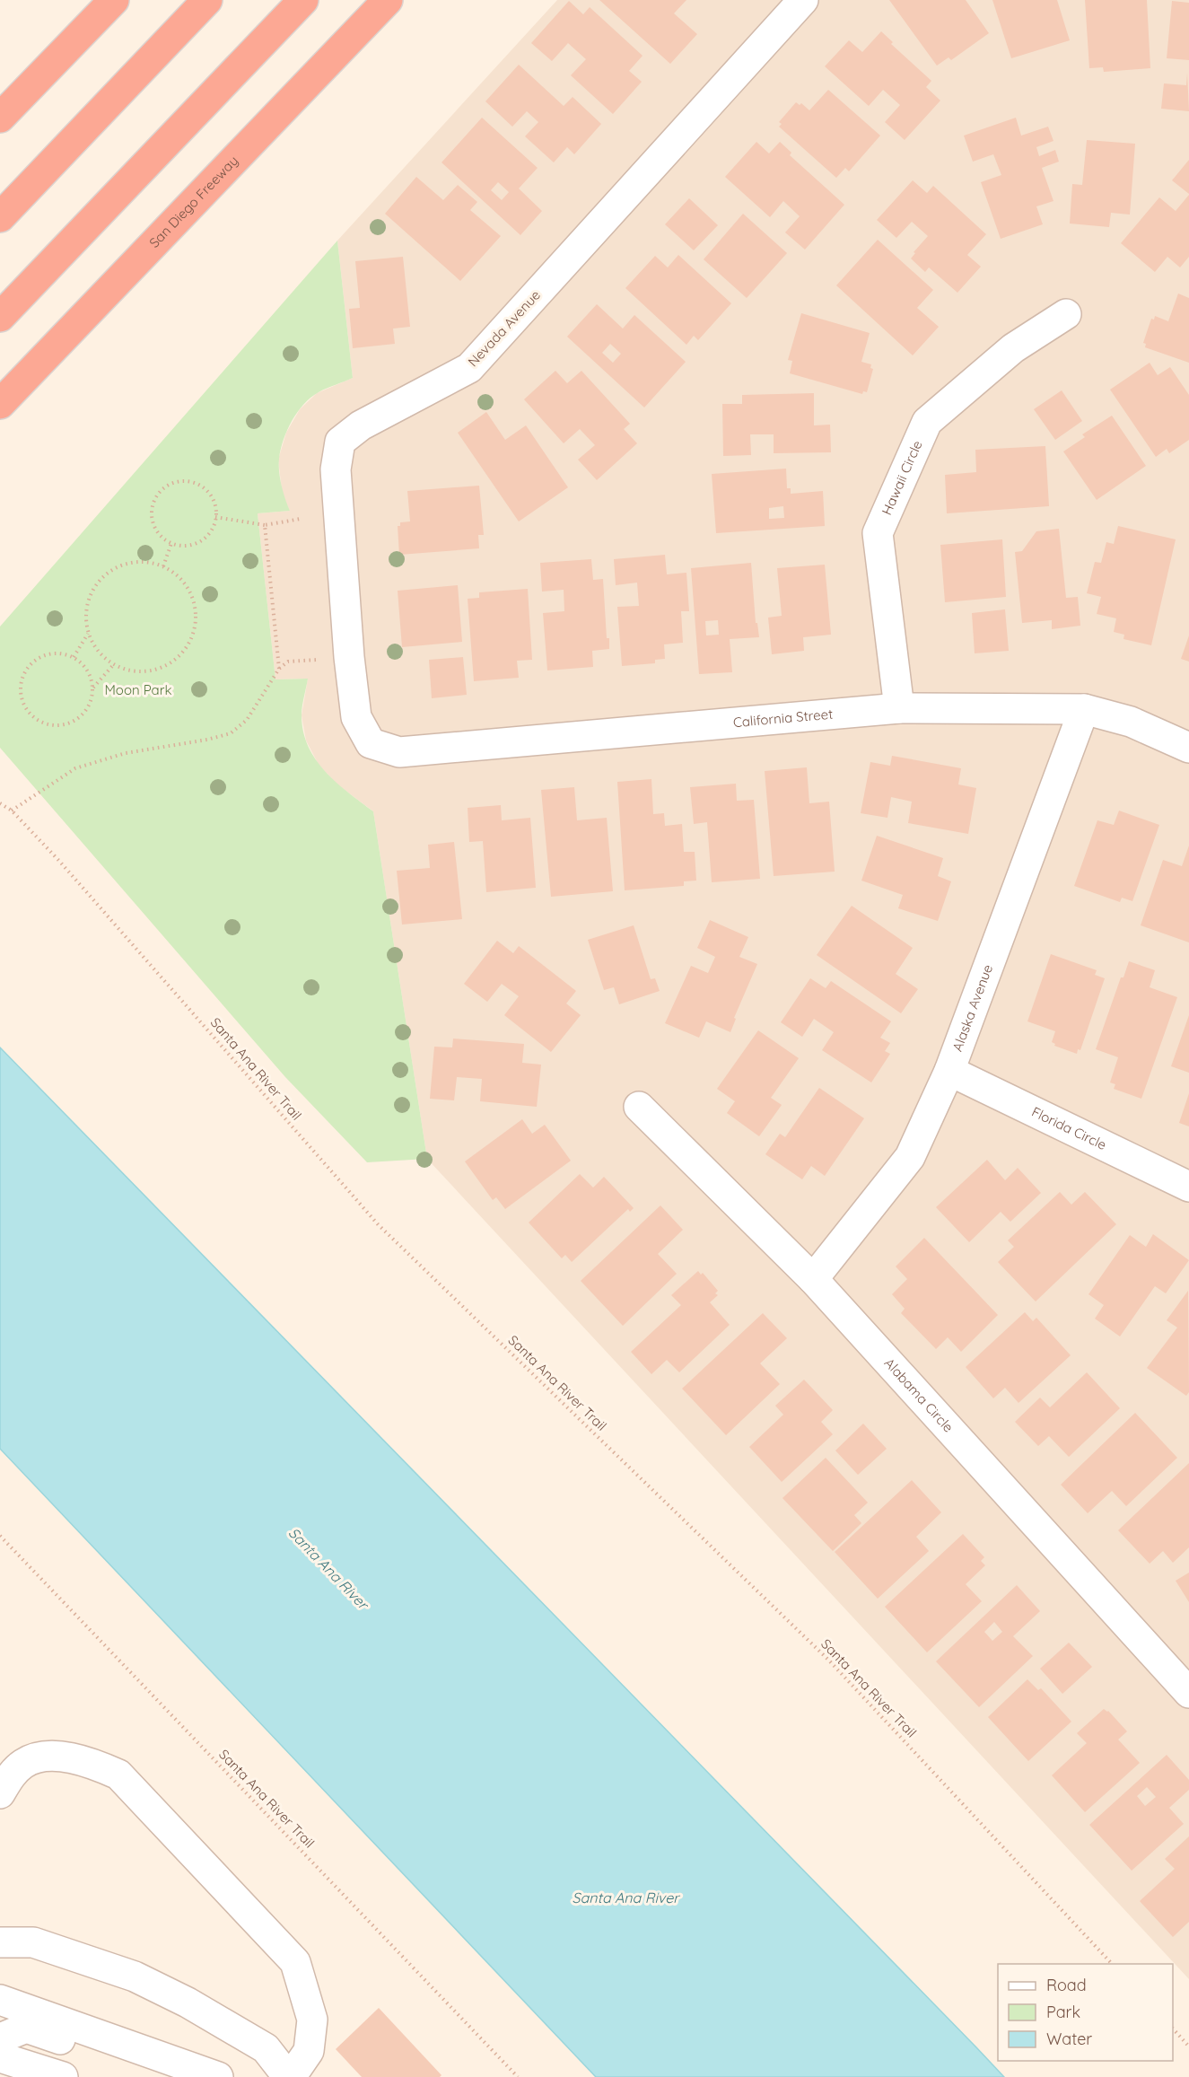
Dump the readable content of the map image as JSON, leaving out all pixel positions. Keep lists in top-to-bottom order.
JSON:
{
  "streets": {
    "highway": ["San Diego Freeway"],
    "street": [
      "Nevada Avenue",
      "Hawaii Circle",
      "California Street",
      "Alaska Avenue",
      "Florida Circle",
      "Alabama Circle"
    ],
    "path": ["Santa Ana River Trail"]
  },
  "crossings": [
    ["Nevada Avenue", "California Street"],
    ["Hawaii Circle", "California Street"],
    ["California Street", "Alaska Avenue"],
    ["Alaska Avenue", "Florida Circle"],
    ["Alaska Avenue", "Alabama Circle"]
  ],
  "water": ["Santa Ana River"],
  "parks": ["Moon Park"],
  "legend": ["Road", "Park", "Water"]
}
